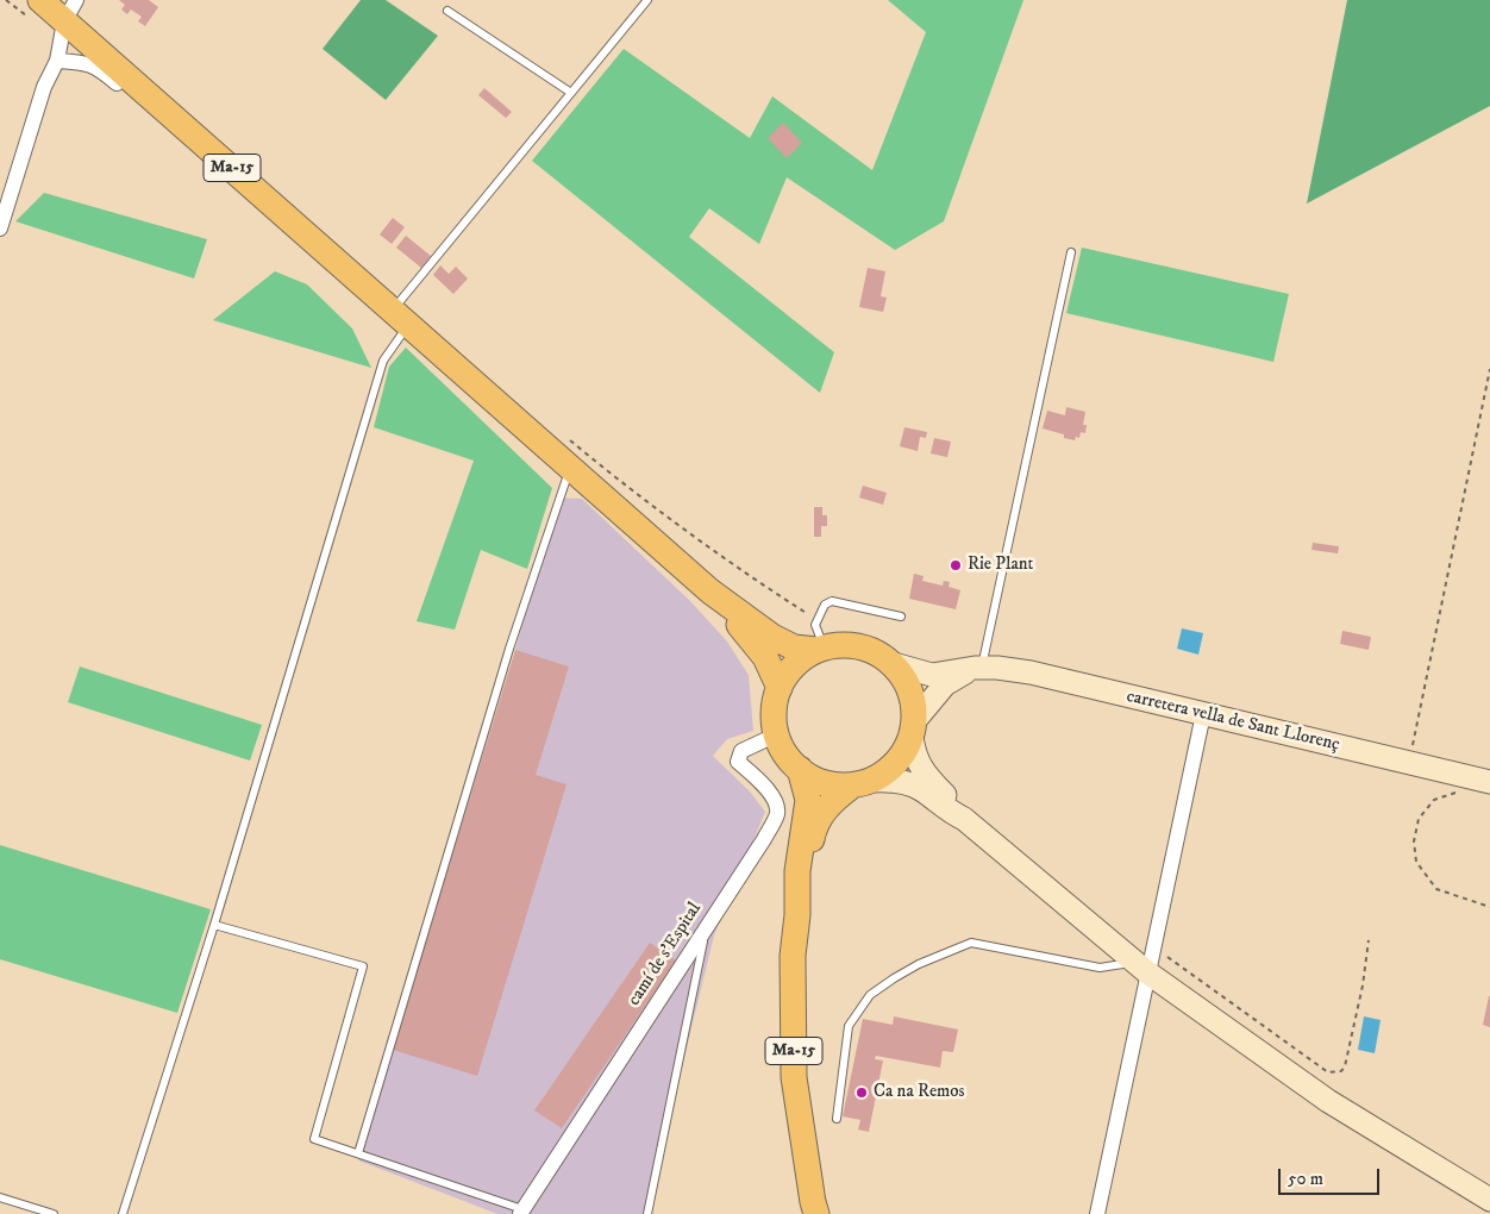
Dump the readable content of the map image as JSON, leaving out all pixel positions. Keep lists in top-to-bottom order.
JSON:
{
  "streets": {
    "main road": ["Ma-15", "carretera vella de Sant Llorenç"],
    "street": ["camí de s'Espital"]
  },
  "crossings": [
    ["Ma-15", "carretera vella de Sant Llorenç"],
    ["Ma-15", "camí de s'Espital"],
    ["carretera vella de Sant Llorenç", "camí de s'Espital"]
  ],
  "places": ["Rie Plant", "Ca na Remos"],
  "scale_bar": "50 m"
}
